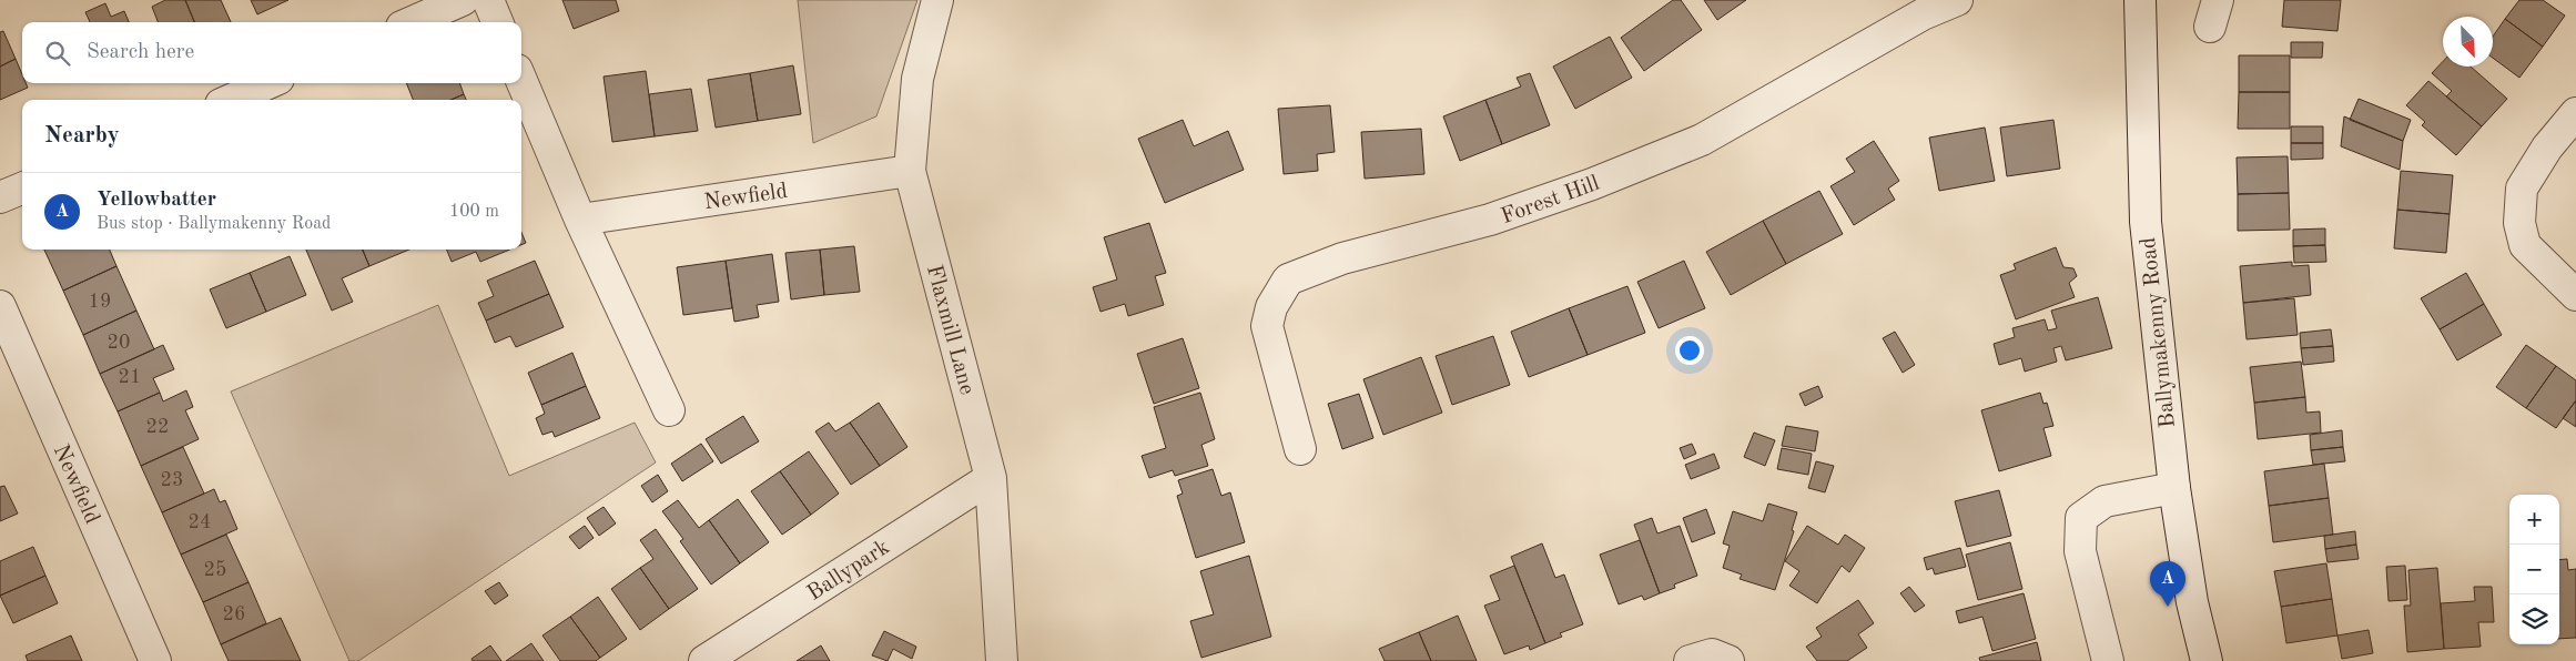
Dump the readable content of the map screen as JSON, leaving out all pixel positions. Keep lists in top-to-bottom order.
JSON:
{
  "streets": {
    "street": [
      "Newfield",
      "Forest Hill",
      "Flaxmill Lane",
      "Ballymakenny Road",
      "Ballypark"
    ]
  },
  "crossings": [
    ["Newfield", "Flaxmill Lane"],
    ["Flaxmill Lane", "Ballypark"]
  ],
  "house_numbers": [
    "19",
    "20",
    "21",
    "22",
    "23",
    "24",
    "25",
    "26"
  ],
  "north": "bottom right",
  "page": {
    "search": "Search here",
    "heading": "Nearby",
    "list": [
      {
        "mark": "A",
        "name": "Yellowbatter",
        "note": "Bus stop · Ballymakenny Road",
        "value": "100 m"
      }
    ],
    "map_buttons": ["+", "−"],
    "pins": "A"
  }
}
